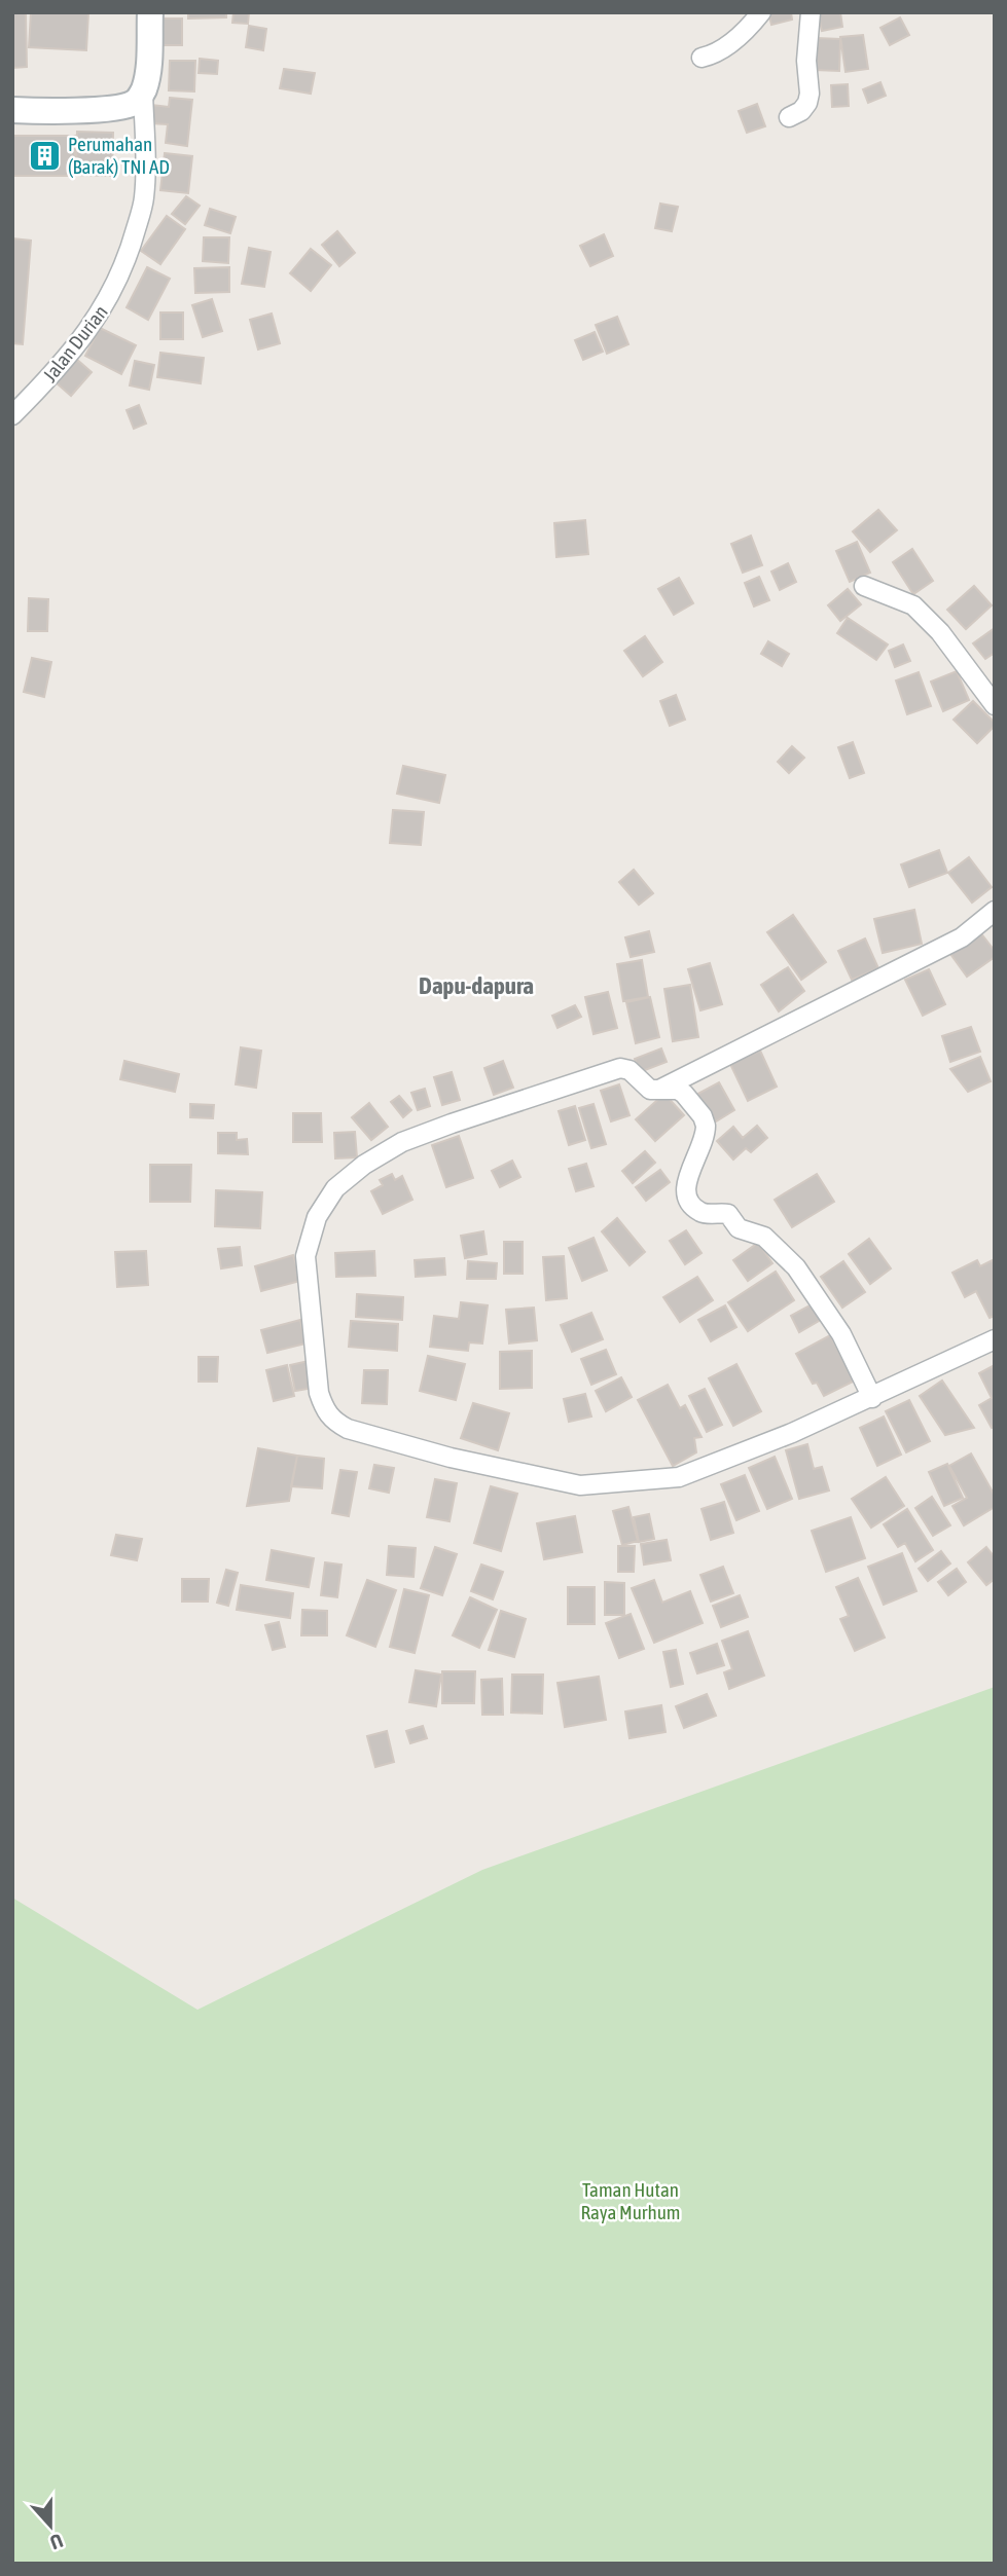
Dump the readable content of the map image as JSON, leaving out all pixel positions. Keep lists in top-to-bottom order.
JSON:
{
  "streets": {
    "street": ["Jalan Durian"]
  },
  "districts": ["Dapu-dapura"],
  "parks": ["Taman Hutan Raya Murhum"],
  "places": {
    "building": ["Perumahan (Barak) TNI AD"]
  },
  "north": "bottom"
}
